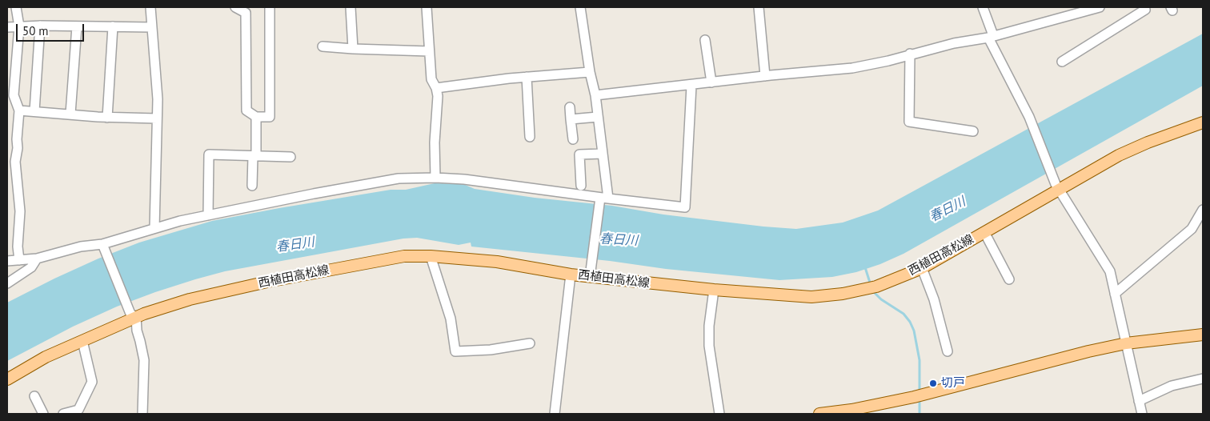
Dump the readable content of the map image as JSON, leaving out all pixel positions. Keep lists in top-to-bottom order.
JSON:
{
  "streets": {
    "main road": ["西植田高松線"]
  },
  "water": ["春日川"],
  "places": ["切戸"],
  "scale_bar": "50 m"
}
